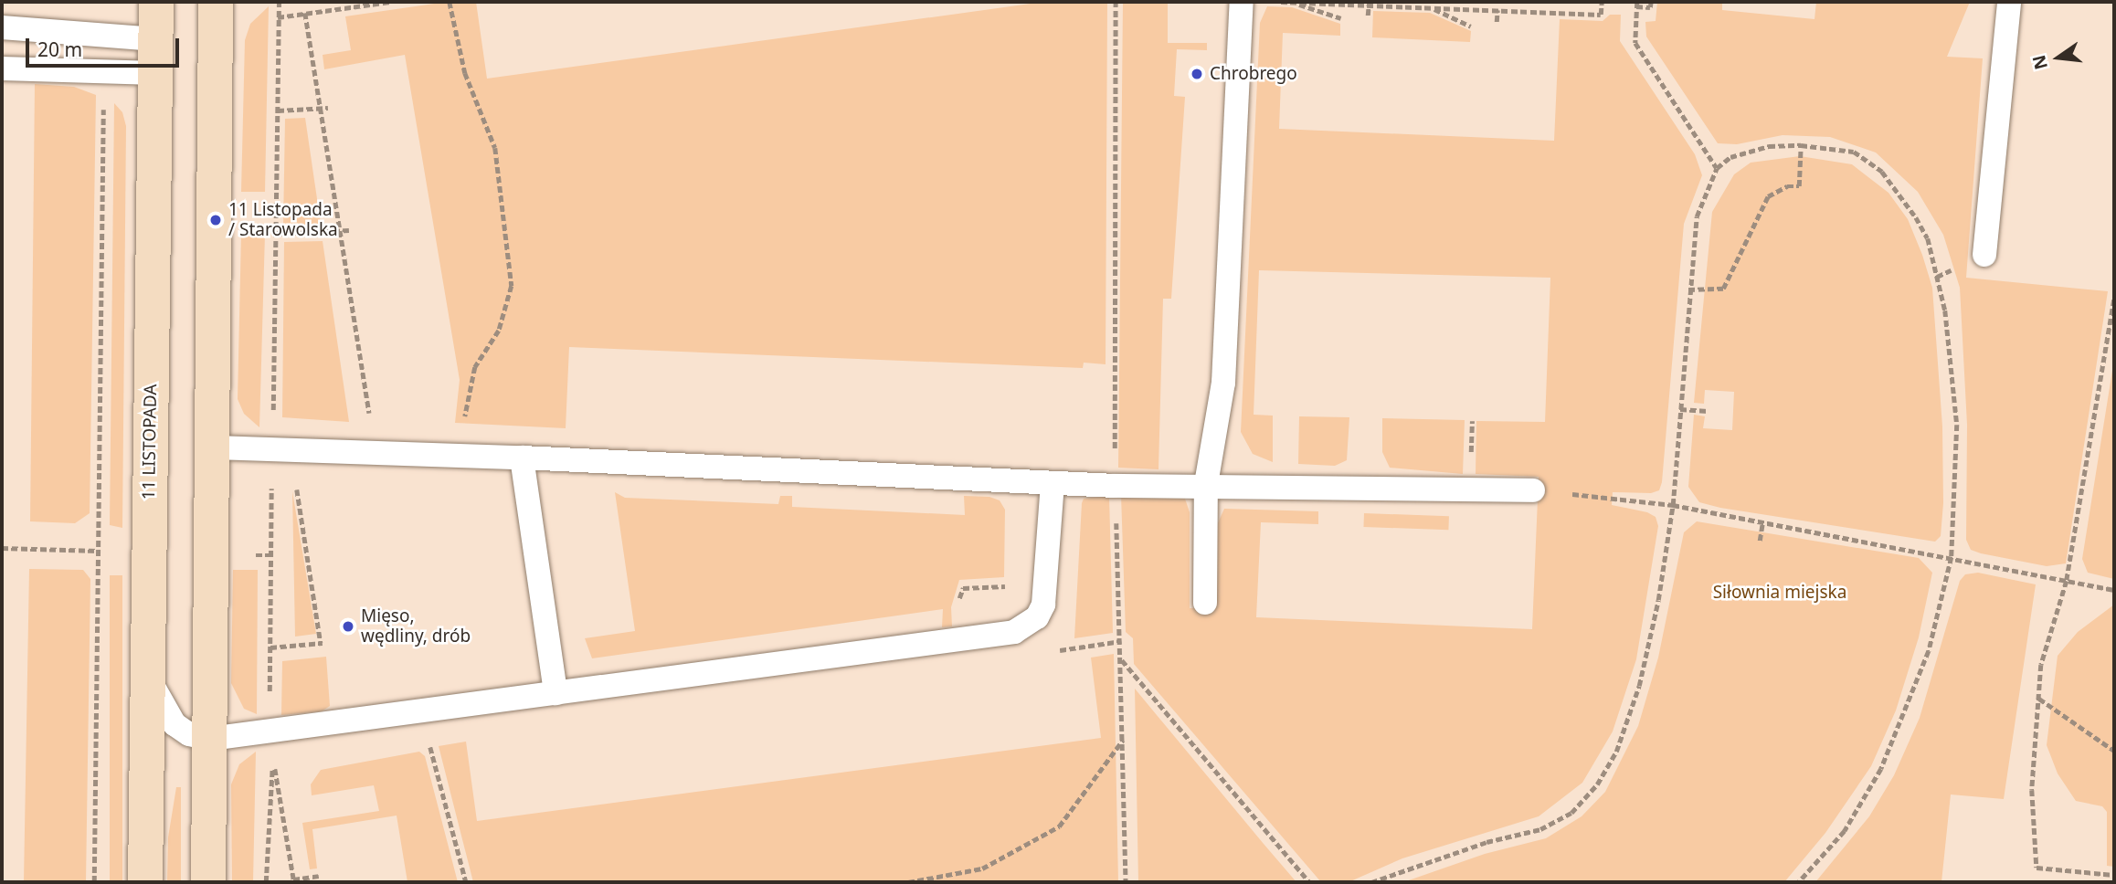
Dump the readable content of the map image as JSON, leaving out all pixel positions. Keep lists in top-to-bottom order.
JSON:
{
  "streets": {
    "main road": ["11 LISTOPADA"]
  },
  "parks": ["Siłownia miejska"],
  "places": ["Chrobrego", "11 Listopada / Starowolska", "Mięso, wędliny, drób"],
  "scale_bar": "20 m",
  "north": "left"
}
